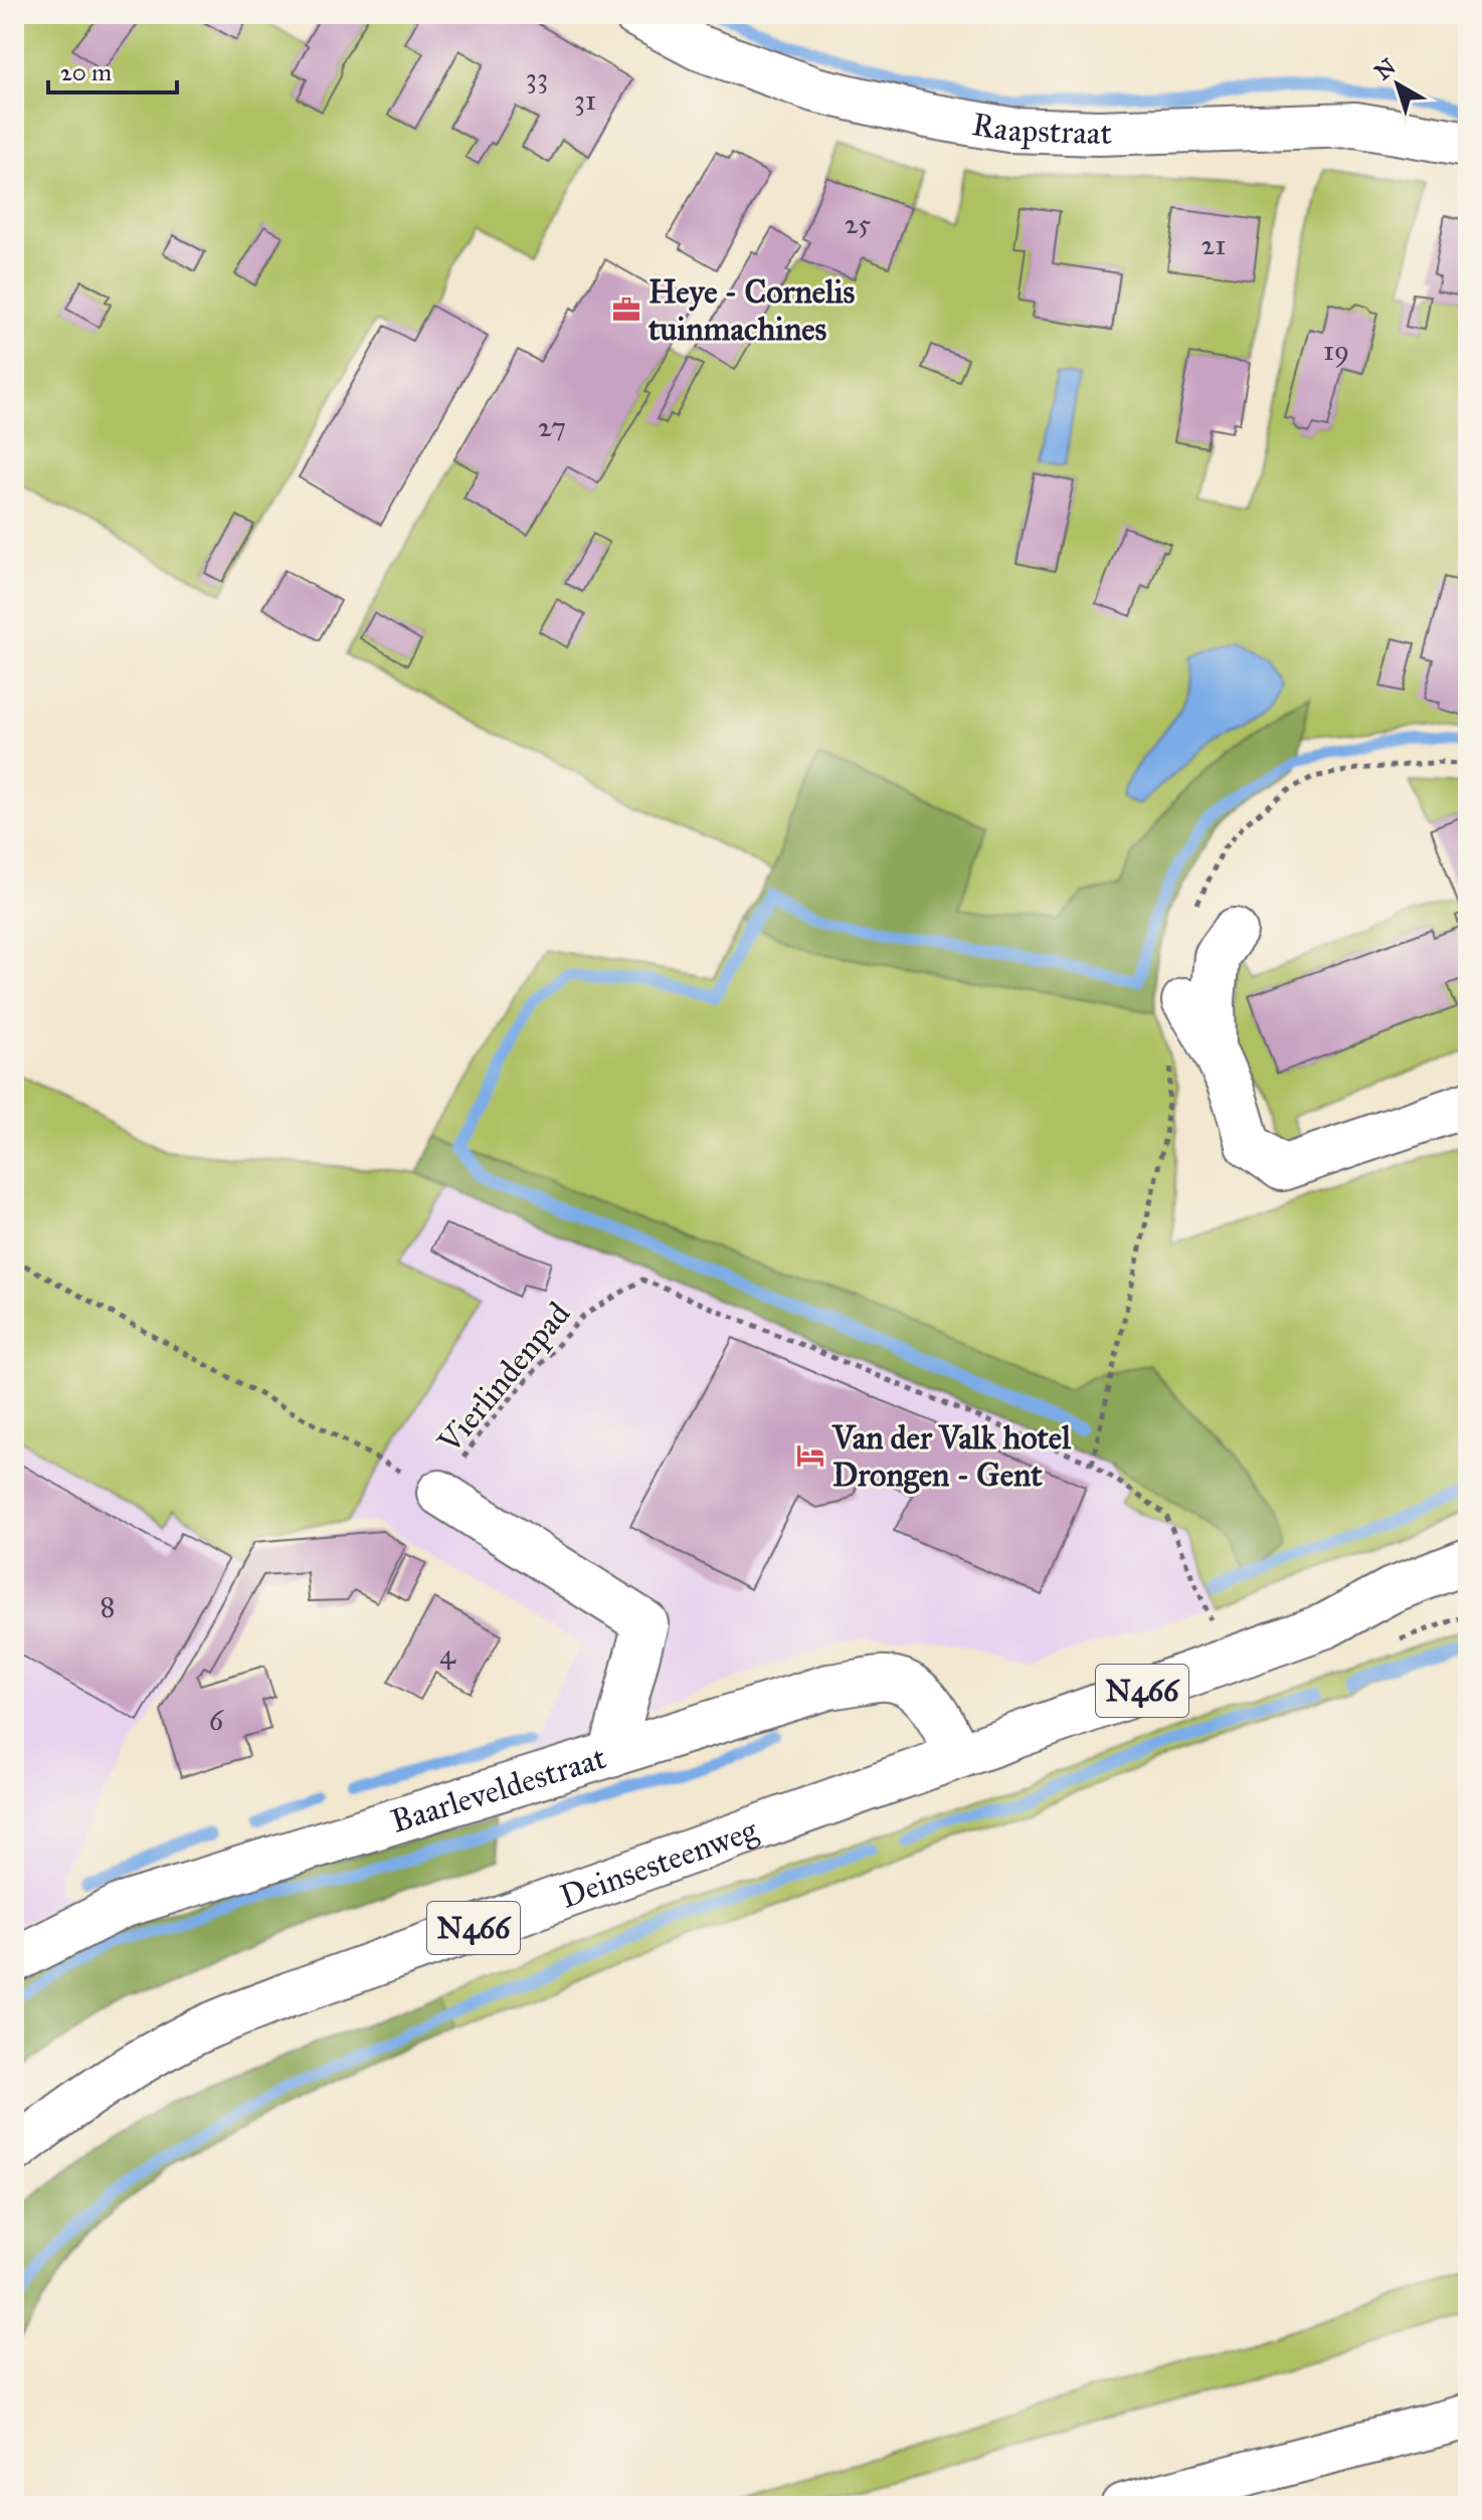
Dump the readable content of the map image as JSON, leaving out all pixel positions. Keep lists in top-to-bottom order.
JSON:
{
  "streets": {
    "main road": [
      "Raapstraat",
      "N466",
      "Baarleveldestraat",
      "Deinsesteenweg"
    ],
    "path": ["Vierlindenpad"]
  },
  "crossings": [
    ["Baarleveldestraat", "Deinsesteenweg"]
  ],
  "places": {
    "office": ["Heye - Cornelis tuinmachines"],
    "hotel": ["Van der Valk hotel Drongen - Gent"]
  },
  "house_numbers": [
    "33",
    "31",
    "25",
    "21",
    "19",
    "27",
    "8",
    "4",
    "6"
  ],
  "scale_bar": "20 m",
  "north": "top left"
}
